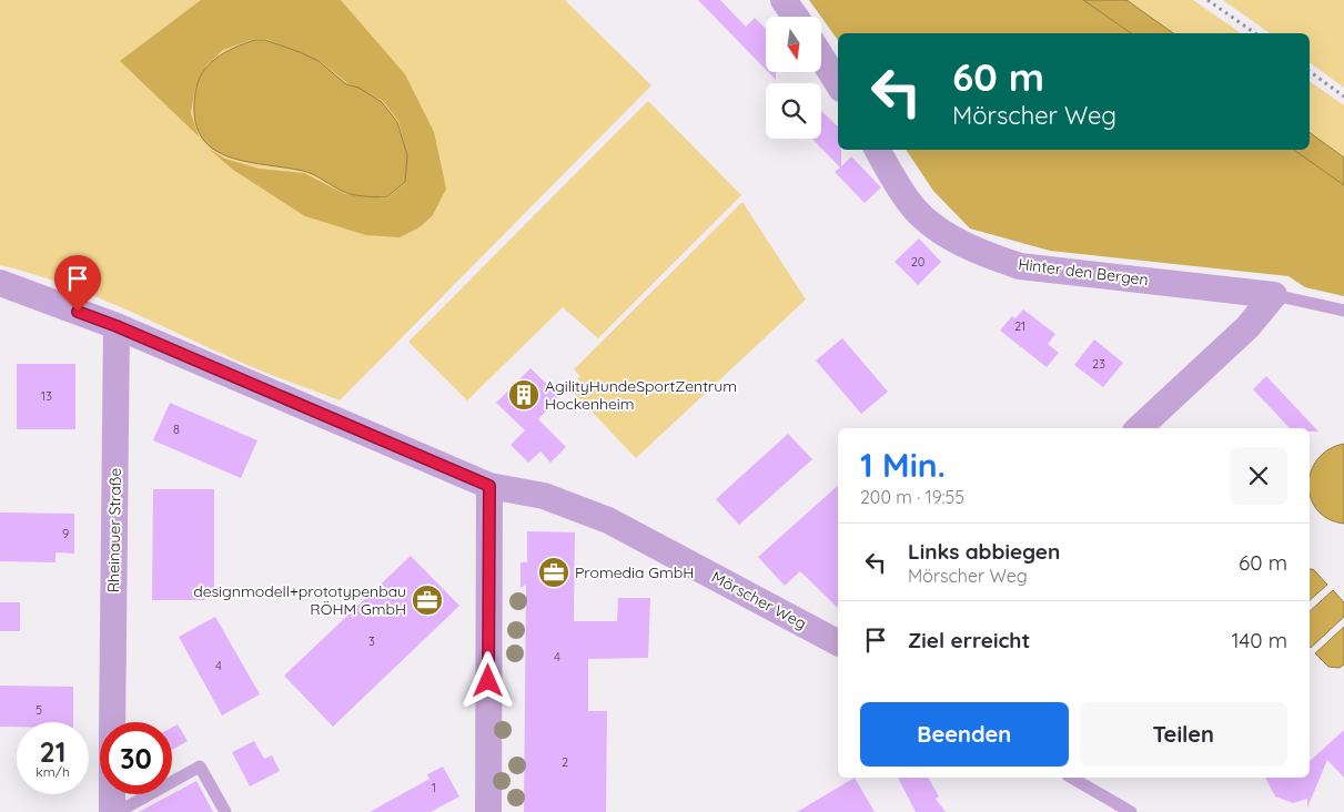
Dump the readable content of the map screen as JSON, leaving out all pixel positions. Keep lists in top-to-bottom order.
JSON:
{
  "streets": {
    "street": ["Hinter den Bergen", "Rheinauer Straße", "Mörscher Weg"]
  },
  "crossings": [
    ["Rheinauer Straße", "Mörscher Weg"]
  ],
  "places": {
    "building": ["AgilityHundeSportZentrum Hockenheim"],
    "office": ["Promedia GmbH", "designmodell+prototypenbau RÖHM GmbH"]
  },
  "house_numbers": [
    "20",
    "21",
    "23",
    "13",
    "8",
    "9",
    "3",
    "4",
    "4",
    "5",
    "2",
    "1"
  ],
  "north": "bottom",
  "page": {
    "turn": ["60 m", "Mörscher Weg"],
    "heading": ["1 Min.", "200 m · 19:55"],
    "list": [
      {
        "name": "Links abbiegen",
        "note": "Mörscher Weg",
        "value": "60 m"
      },
      {
        "name": "Ziel erreicht",
        "value": "140 m"
      }
    ],
    "buttons": ["Beenden", "Teilen"],
    "speed": "21 km/h",
    "limit": "30"
  }
}
